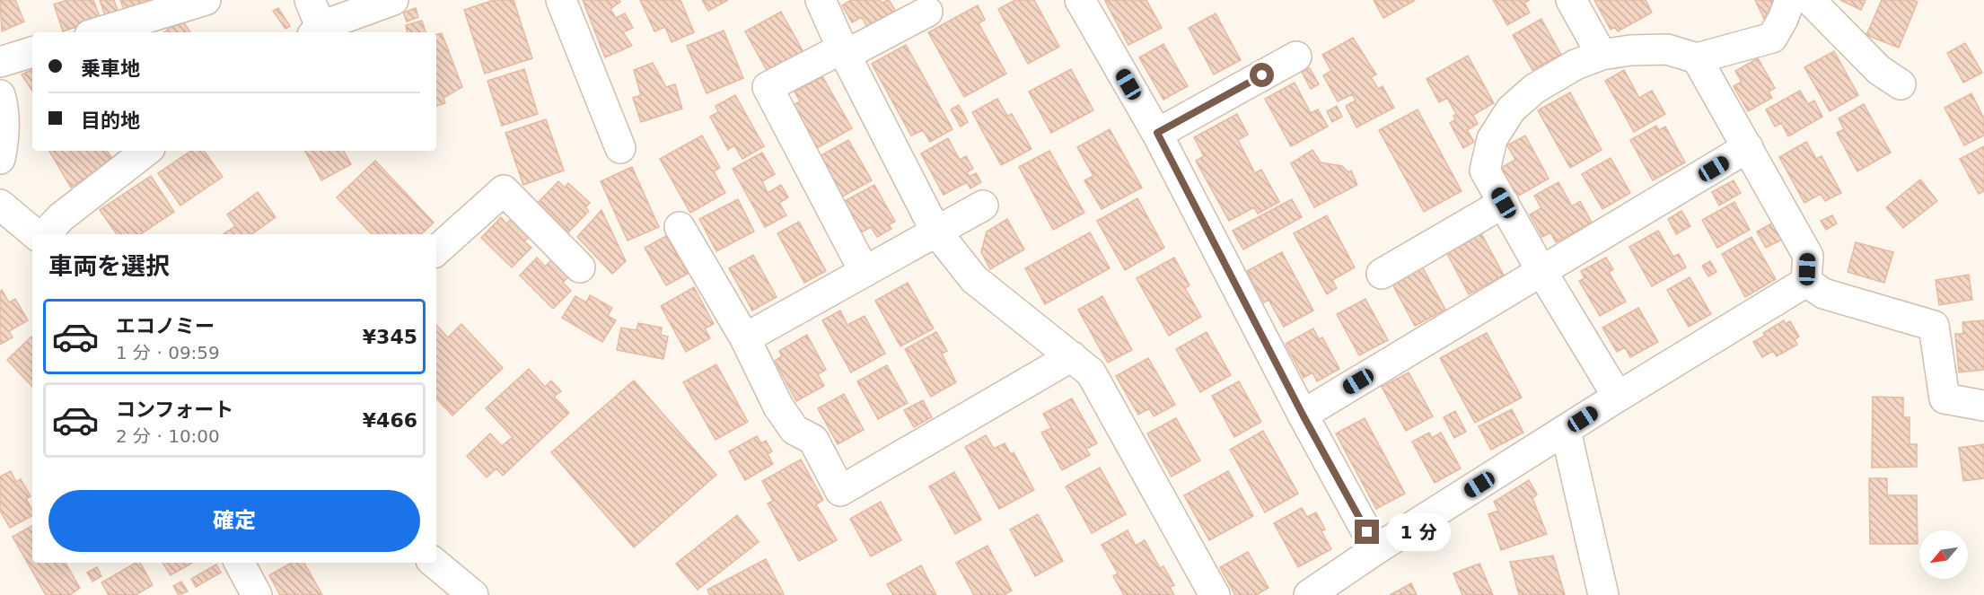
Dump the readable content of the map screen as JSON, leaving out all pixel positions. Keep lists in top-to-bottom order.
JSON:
{
  "north": "bottom left",
  "page": {
    "banner": ["乗車地", "目的地"],
    "heading": "車両を選択",
    "list": [
      {
        "name": "エコノミー",
        "note": "1 分 · 09:59",
        "value": "¥345"
      },
      {
        "name": "コンフォート",
        "note": "2 分 · 10:00",
        "value": "¥466"
      }
    ],
    "buttons": "確定",
    "bubble": "1 分"
  }
}
